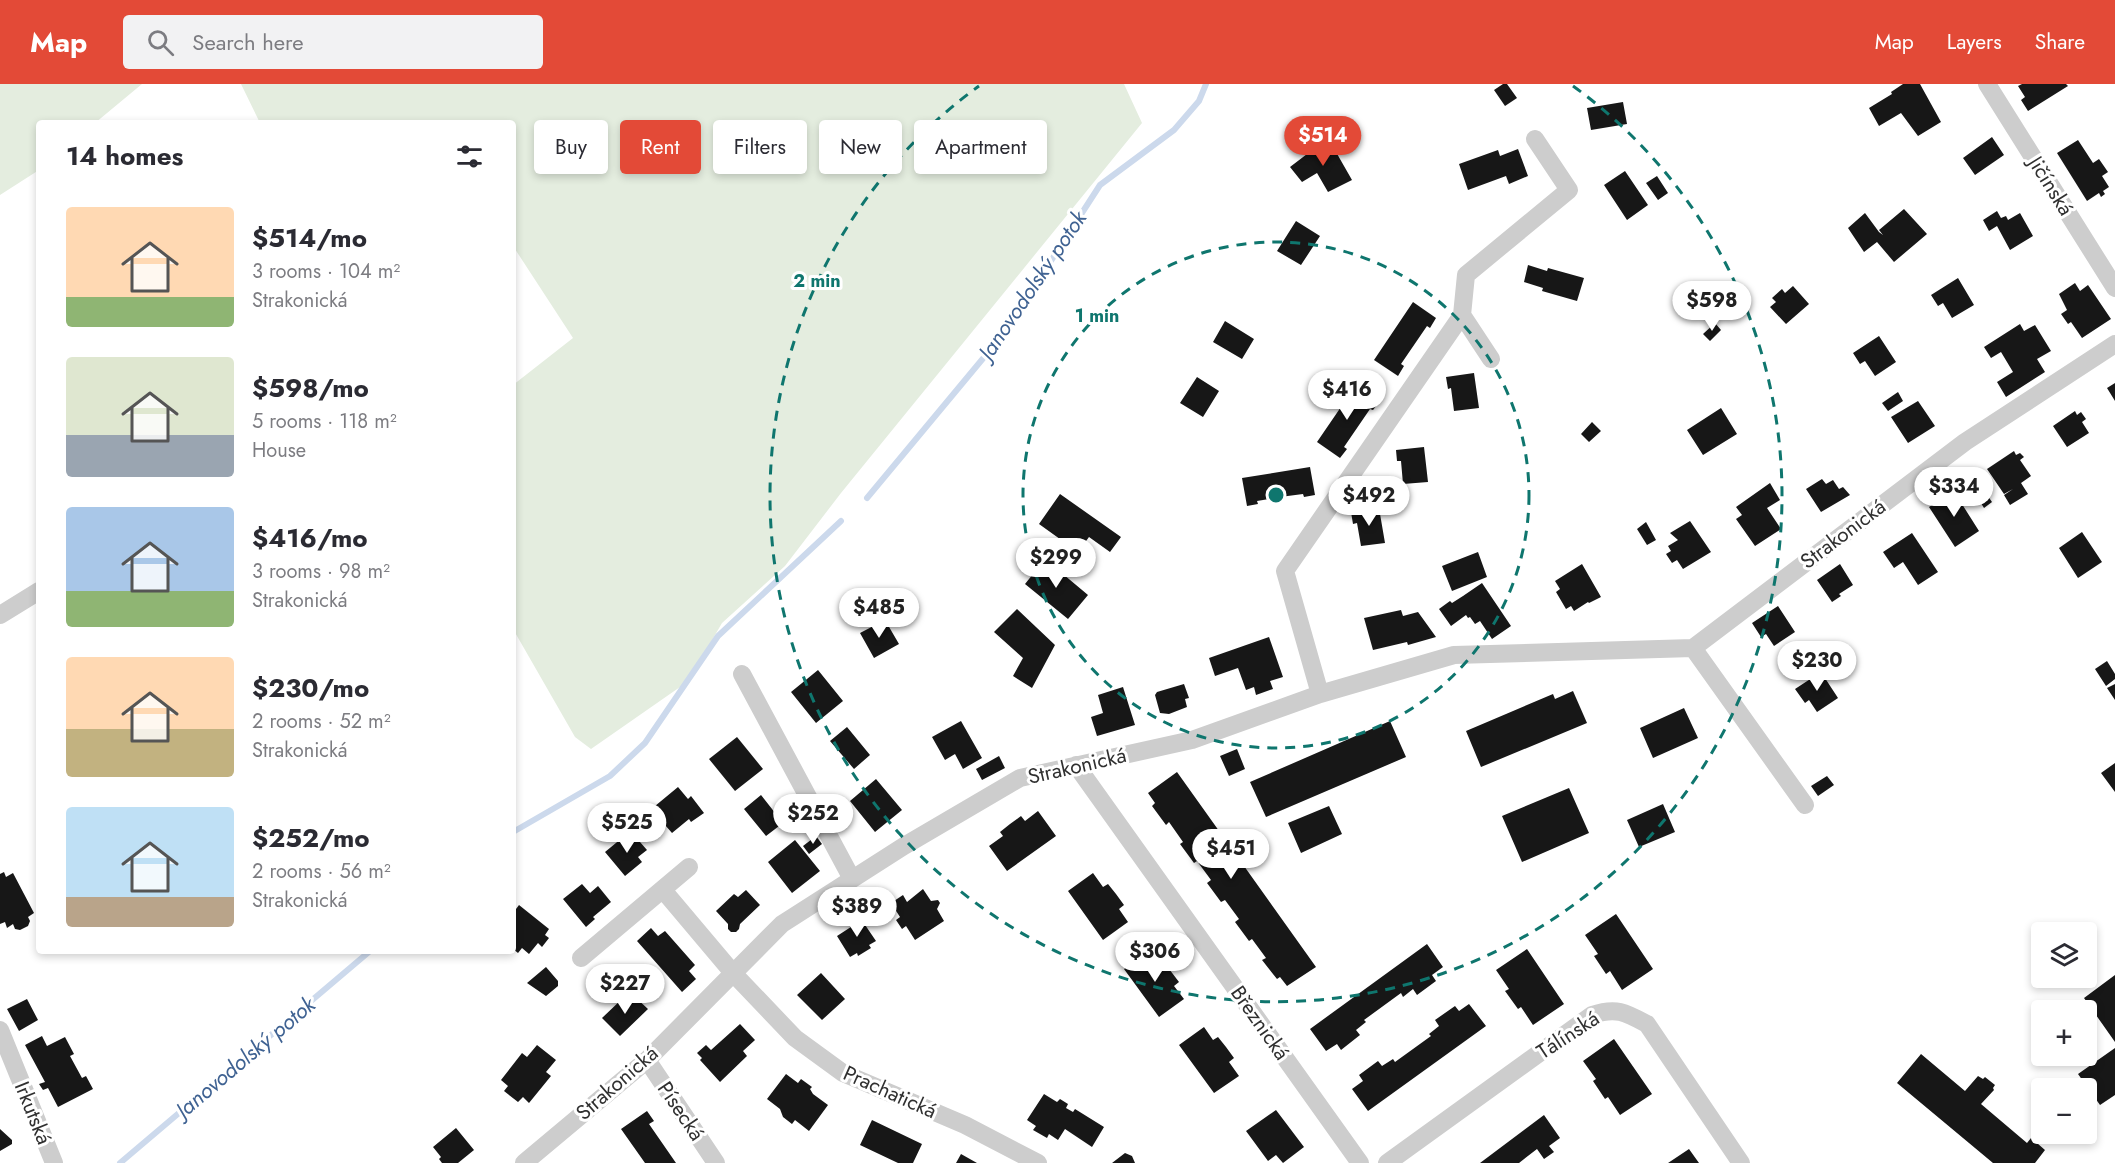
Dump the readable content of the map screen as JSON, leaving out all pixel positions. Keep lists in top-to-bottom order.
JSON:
{
  "streets": {
    "street": [
      "Jičínská",
      "Strakonická",
      "Březnická",
      "Tálínská",
      "Prachatická",
      "Písecká",
      "Irkutská"
    ]
  },
  "crossings": [
    ["Strakonická", "Březnická"],
    ["Strakonická", "Prachatická"],
    ["Strakonická", "Písecká"]
  ],
  "water": ["Janovodolský potok"],
  "page": {
    "header": "Map",
    "search": "Search here",
    "nav": ["Map", "Layers", "Share"],
    "price": [
      "$514",
      "$598",
      "$416",
      "$334",
      "$492",
      "$299",
      "$485",
      "$230",
      "$252",
      "$525",
      "$451",
      "$389",
      "$306",
      "$227"
    ],
    "chip": [
      "Buy",
      "Rent",
      "Filters",
      "New",
      "Apartment"
    ],
    "heading": "14 homes",
    "list": [
      {
        "name": "$514/mo",
        "note": "3 rooms · 104 m² · Strakonická"
      },
      {
        "name": "$598/mo",
        "note": "5 rooms · 118 m² · House"
      },
      {
        "name": "$416/mo",
        "note": "3 rooms · 98 m² · Strakonická"
      },
      {
        "name": "$230/mo",
        "note": "2 rooms · 52 m² · Strakonická"
      },
      {
        "name": "$252/mo",
        "note": "2 rooms · 56 m² · Strakonická"
      }
    ],
    "map_buttons": ["+", "−"]
  },
  "rings": ["2 min", "1 min"]
}
